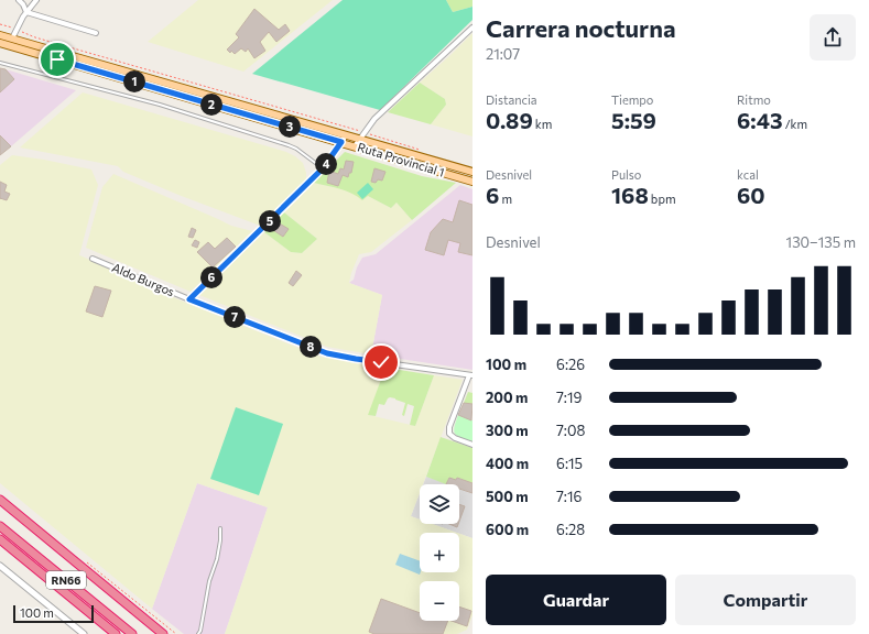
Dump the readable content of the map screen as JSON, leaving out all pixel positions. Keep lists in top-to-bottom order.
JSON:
{
  "streets": {
    "highway": ["RN66"],
    "main road": ["Ruta Provincial 1"],
    "street": ["Aldo Burgos"]
  },
  "scale_bar": "100 m",
  "page": {
    "heading": ["Carrera nocturna", "21:07"],
    "pins": [
      "1",
      "2",
      "3",
      "4",
      "5",
      "6",
      "7",
      "8"
    ],
    "stats": [
      ["Distancia", "0.89 km"],
      ["Tiempo", "5:59"],
      ["Ritmo", "6:43 /km"],
      ["Desnivel", "6 m"],
      ["Pulso", "168 bpm"],
      ["kcal", "60"]
    ],
    "chart": ["Desnivel", "130–135 m"],
    "list": [
      {
        "name": "100 m",
        "note": "6:26"
      },
      {
        "name": "200 m",
        "note": "7:19"
      },
      {
        "name": "300 m",
        "note": "7:08"
      },
      {
        "name": "400 m",
        "note": "6:15"
      },
      {
        "name": "500 m",
        "note": "7:16"
      },
      {
        "name": "600 m",
        "note": "6:28"
      }
    ],
    "map_buttons": ["+", "−"],
    "buttons": ["Guardar", "Compartir"],
    "scale": "100 m"
  }
}
